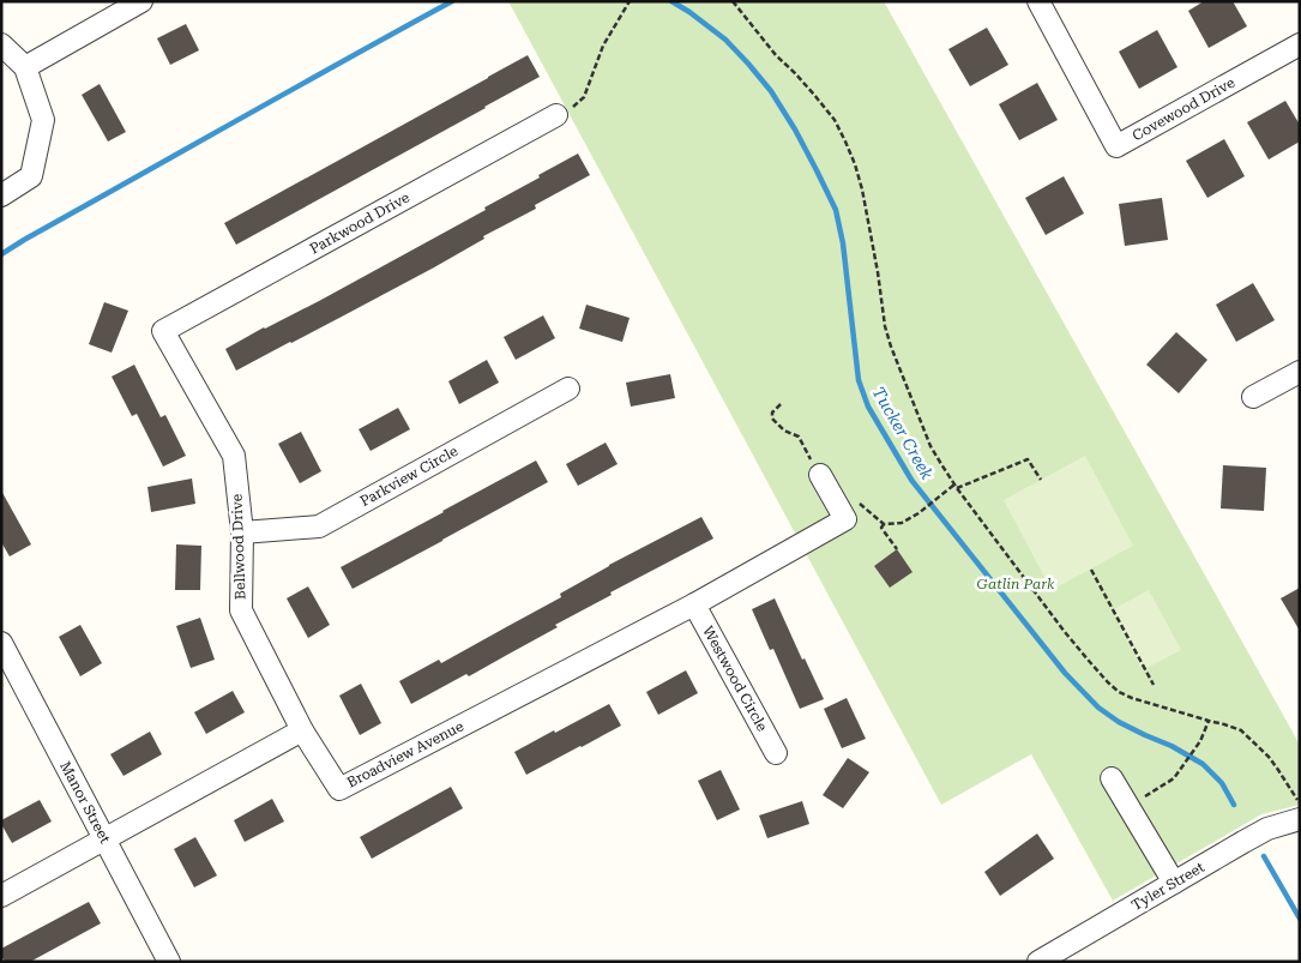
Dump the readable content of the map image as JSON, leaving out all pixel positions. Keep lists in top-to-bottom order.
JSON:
{
  "streets": {
    "street": [
      "Covewood Drive",
      "Parkwood Drive",
      "Parkview Circle",
      "Bellwood Drive",
      "Westwood Circle",
      "Broadview Avenue",
      "Manor Street",
      "Tyler Street"
    ]
  },
  "crossings": [
    ["Parkwood Drive", "Bellwood Drive"],
    ["Parkview Circle", "Bellwood Drive"],
    ["Bellwood Drive", "Broadview Avenue"],
    ["Westwood Circle", "Broadview Avenue"]
  ],
  "water": ["Tucker Creek"],
  "parks": ["Gatlin Park"]
}
